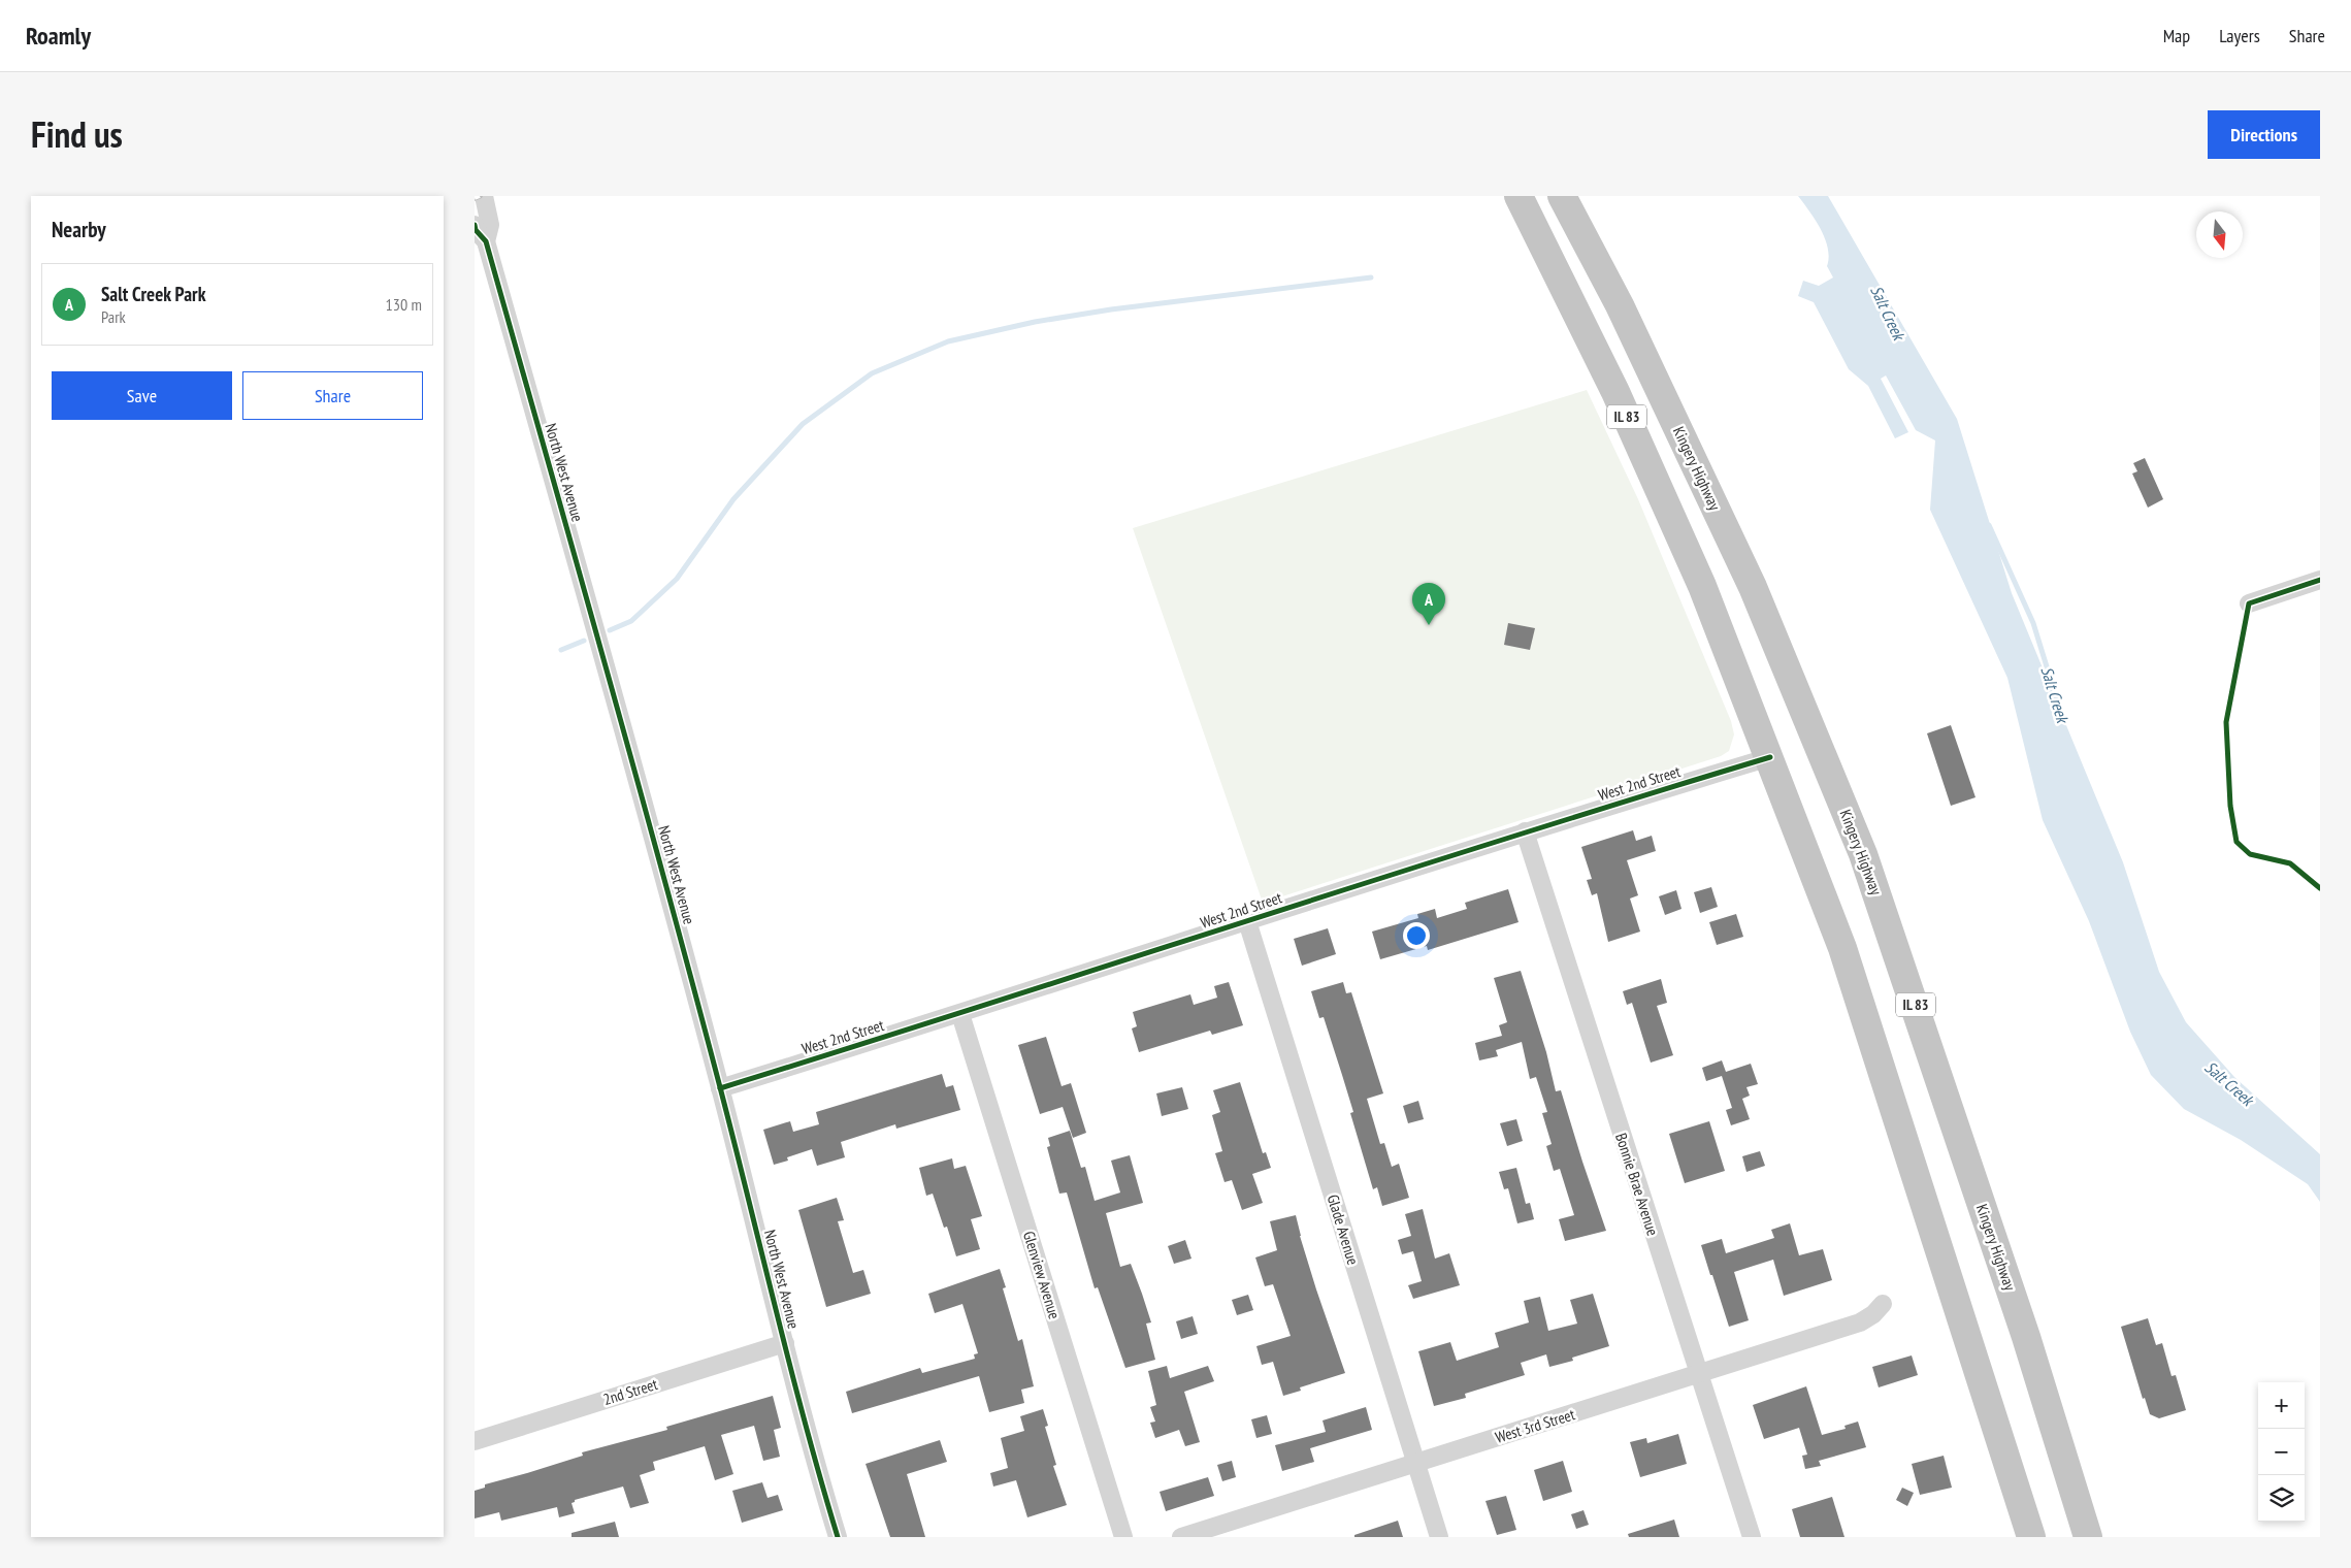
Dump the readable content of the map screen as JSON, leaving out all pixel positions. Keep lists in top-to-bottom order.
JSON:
{
  "streets": {
    "highway": ["IL 83", "Kingery Highway"],
    "street": [
      "North West Avenue",
      "West 2nd Street",
      "Bonnie Brae Avenue",
      "Glade Avenue",
      "Glenview Avenue",
      "2nd Street",
      "West 3rd Street"
    ]
  },
  "crossings": [
    ["IL 83", "West 2nd Street"],
    ["North West Avenue", "West 2nd Street"],
    ["North West Avenue", "2nd Street"],
    ["West 2nd Street", "Bonnie Brae Avenue"],
    ["West 2nd Street", "Glade Avenue"],
    ["West 2nd Street", "Glenview Avenue"],
    ["Bonnie Brae Avenue", "West 3rd Street"],
    ["Glade Avenue", "West 3rd Street"]
  ],
  "water": ["Salt Creek"],
  "north": "bottom",
  "page": {
    "header": "Roamly",
    "nav": ["Map", "Layers", "Share"],
    "title": "Find us",
    "buttons": [
      "Directions",
      ["Save", "Share"]
    ],
    "heading": "Nearby",
    "list": [
      {
        "mark": "A",
        "name": "Salt Creek Park",
        "note": "Park",
        "value": "130 m"
      }
    ],
    "pins": "A",
    "map_buttons": ["+", "−"]
  }
}
